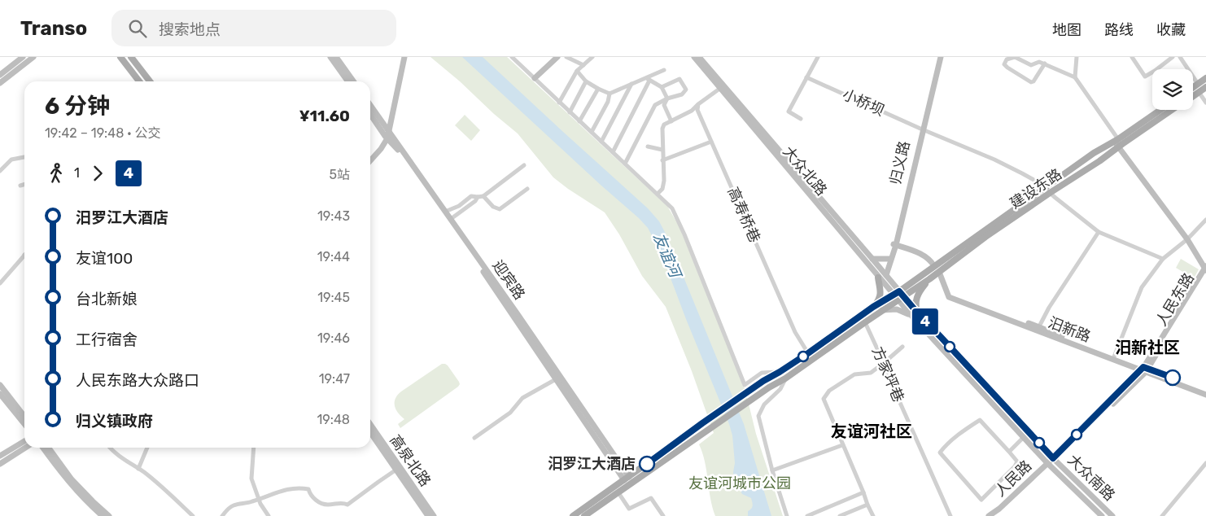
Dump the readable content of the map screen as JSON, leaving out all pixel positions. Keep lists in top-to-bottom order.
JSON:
{
  "streets": {
    "main road": [
      "归义路",
      "大众北路",
      "建设东路",
      "迎宾路",
      "人民东路",
      "汨新路",
      "高泉北路",
      "大众南路",
      "人民路"
    ],
    "street": ["小桥坝", "高寿桥巷", "方家坪巷"]
  },
  "crossings": [
    ["小桥坝", "归义路"],
    ["小桥坝", "建设东路"],
    ["大众北路", "建设东路"],
    ["大众北路", "大众南路"],
    ["建设东路", "汨新路"],
    ["建设东路", "大众南路"],
    ["人民东路", "汨新路"],
    ["人民东路", "大众南路"],
    ["人民东路", "人民路"],
    ["大众南路", "人民路"]
  ],
  "districts": ["汨新社区", "友谊河社区"],
  "water": ["友谊河"],
  "parks": ["友谊河城市公园"],
  "places": ["汨罗江大酒店"],
  "lines": ["bus line 4"],
  "page": {
    "header": "Transo",
    "search": "搜索地点",
    "nav": ["地图", "路线", "收藏"],
    "on_map": "4",
    "heading": ["6 分钟", "19:42 – 19:48 · 公交", "¥11.60"],
    "legs": ["1", "4", "5站"],
    "list": [
      {
        "name": "汨罗江大酒店",
        "value": "19:43"
      },
      {
        "name": "友谊100",
        "value": "19:44"
      },
      {
        "name": "台北新娘",
        "value": "19:45"
      },
      {
        "name": "工行宿舍",
        "value": "19:46"
      },
      {
        "name": "人民东路大众路口",
        "value": "19:47"
      },
      {
        "name": "归义镇政府",
        "value": "19:48"
      }
    ]
  }
}
